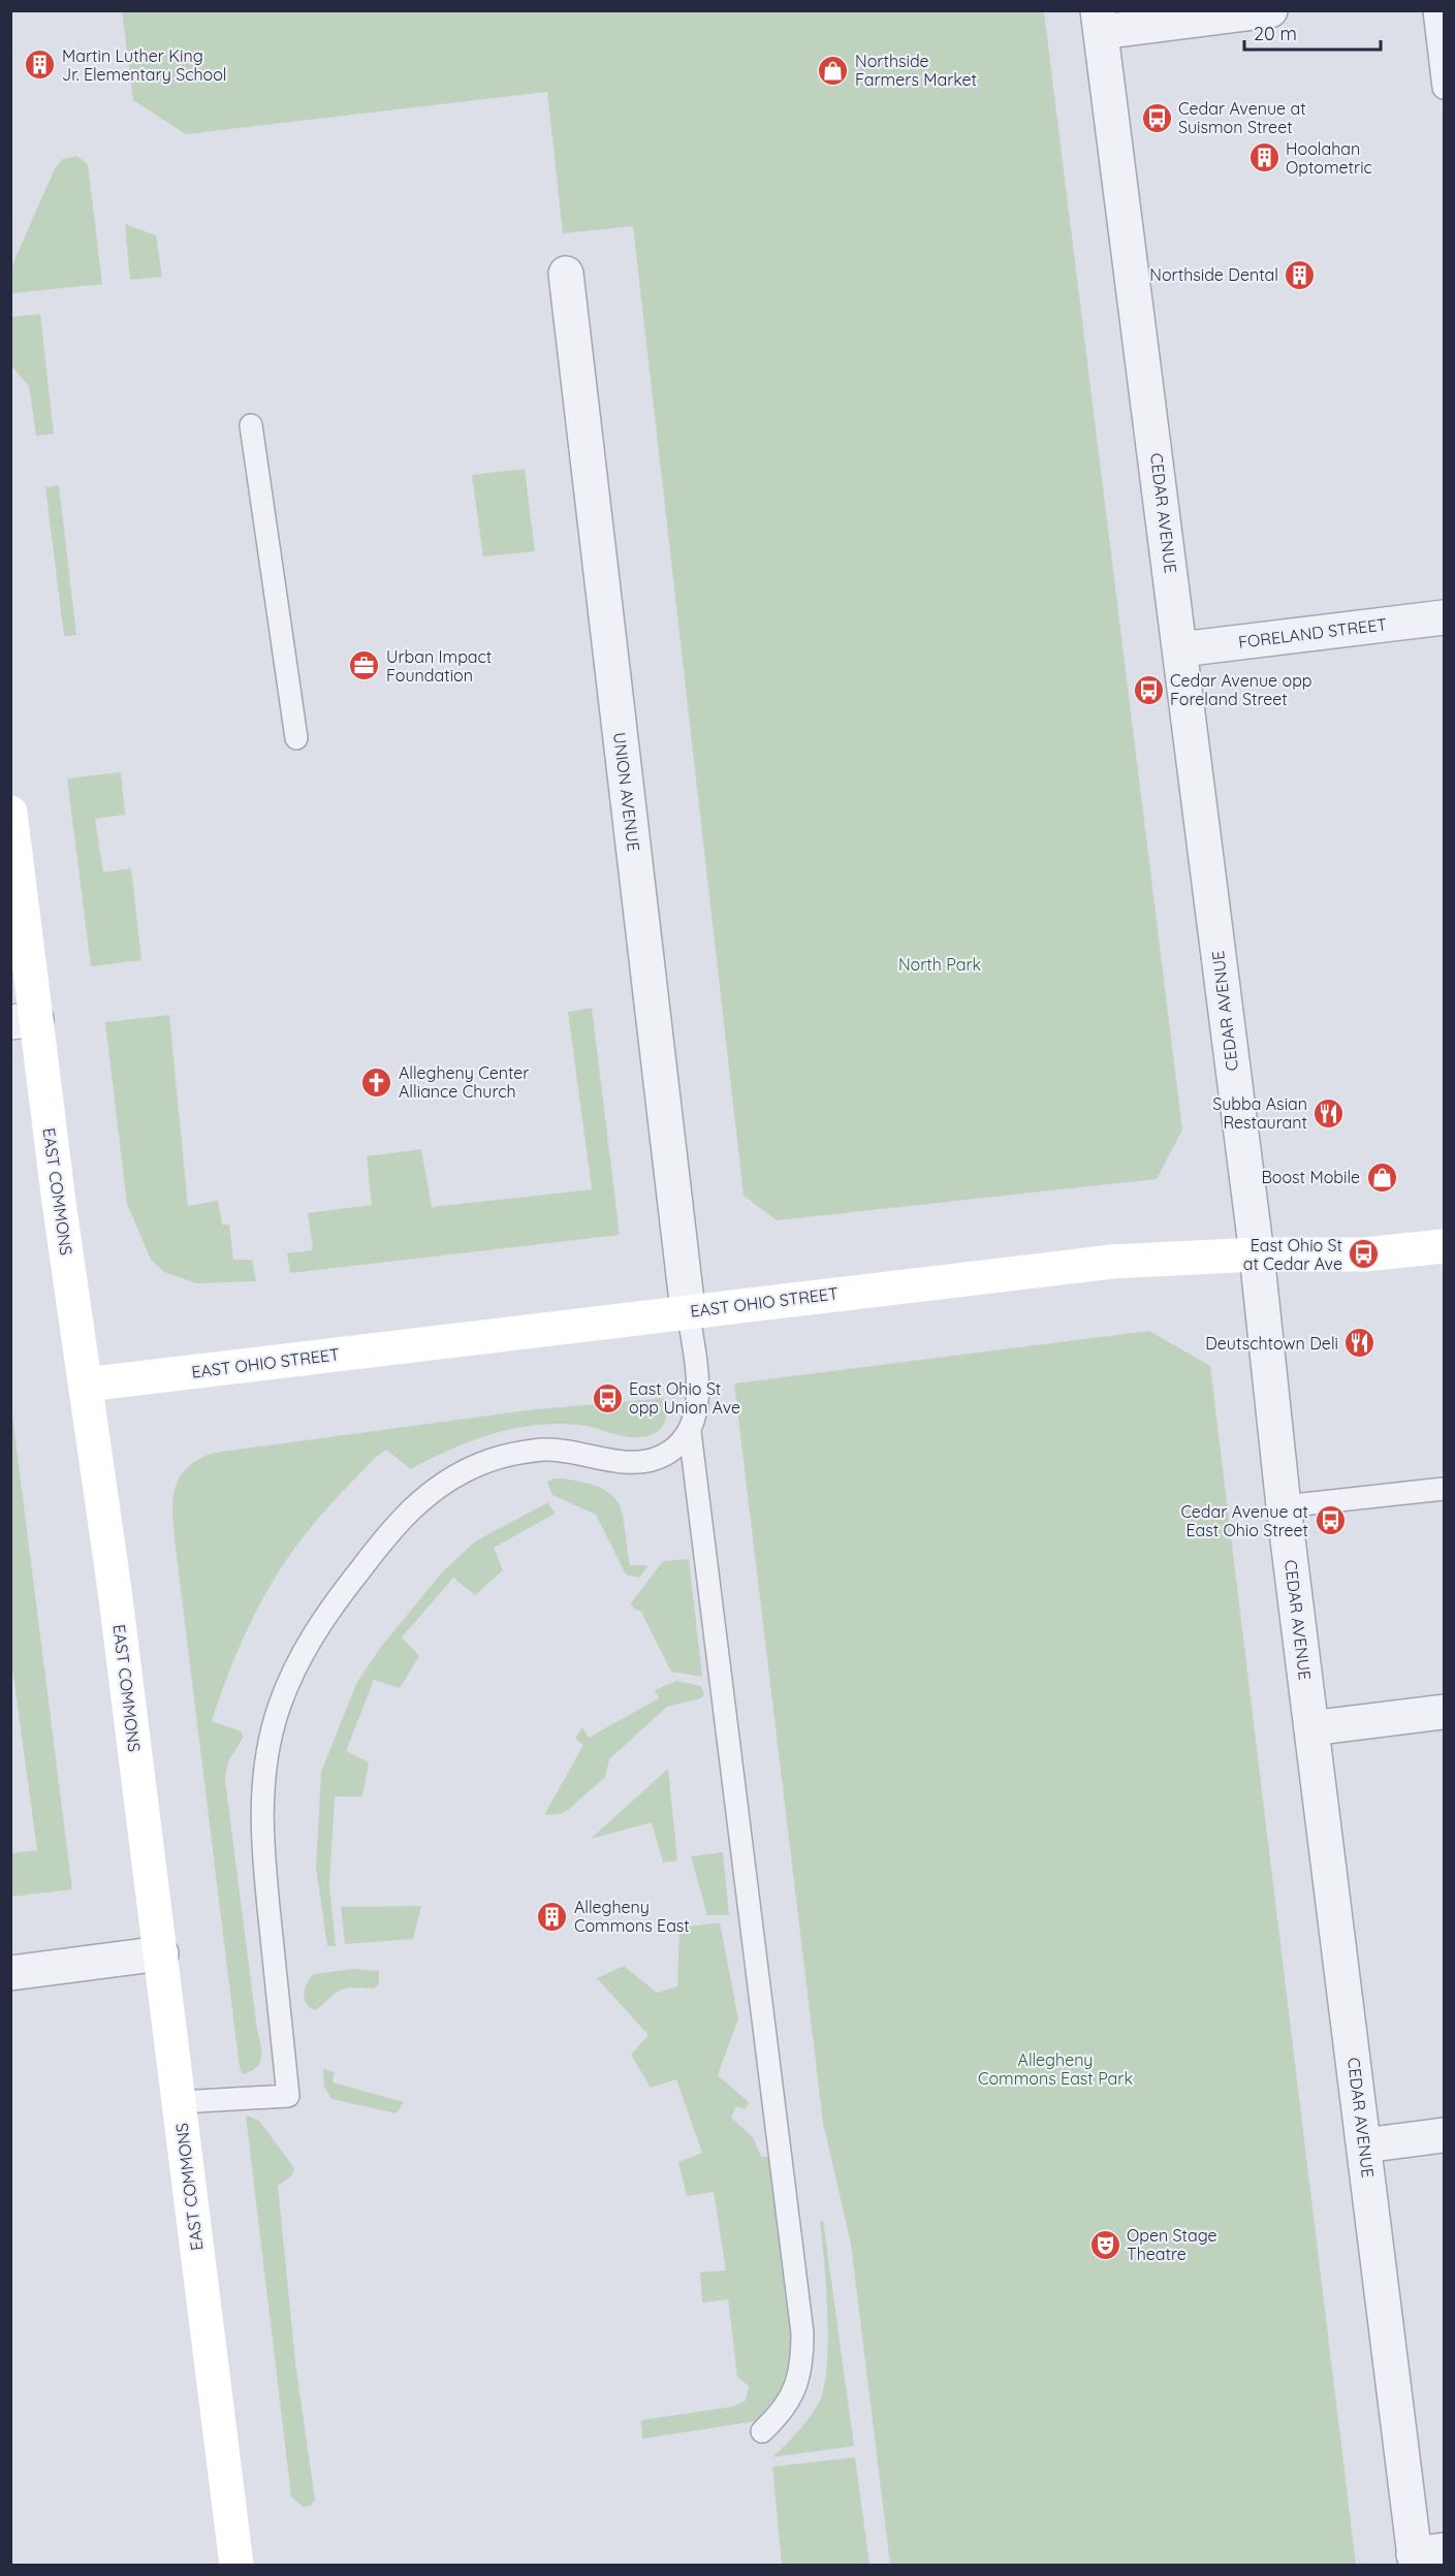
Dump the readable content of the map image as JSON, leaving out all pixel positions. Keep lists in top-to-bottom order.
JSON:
{
  "streets": {
    "main road": ["EAST COMMONS", "EAST OHIO STREET"],
    "street": ["CEDAR AVENUE", "FORELAND STREET", "UNION AVENUE"]
  },
  "crossings": [
    ["CEDAR AVENUE", "FORELAND STREET"],
    ["CEDAR AVENUE", "EAST OHIO STREET"],
    ["UNION AVENUE", "EAST OHIO STREET"],
    ["EAST COMMONS", "EAST OHIO STREET"]
  ],
  "parks": ["North Park", "Allegheny Commons East Park"],
  "places": {
    "building": [
      "Martin Luther King Jr. Elementary School",
      "Hoolahan Optometric",
      "Northside Dental",
      "Allegheny Commons East"
    ],
    "shop": ["Northside Farmers Market", "Boost Mobile"],
    "bus stop": [
      "Cedar Avenue at Suismon Street",
      "Cedar Avenue opp Foreland Street",
      "East Ohio St at Cedar Ave",
      "East Ohio St opp Union Ave",
      "Cedar Avenue at East Ohio Street"
    ],
    "office": ["Urban Impact Foundation"],
    "church": ["Allegheny Center Alliance Church"],
    "restaurant": ["Subba Asian Restaurant", "Deutschtown Deli"],
    "theatre": ["Open Stage Theatre"]
  },
  "scale_bar": "20 m"
}
